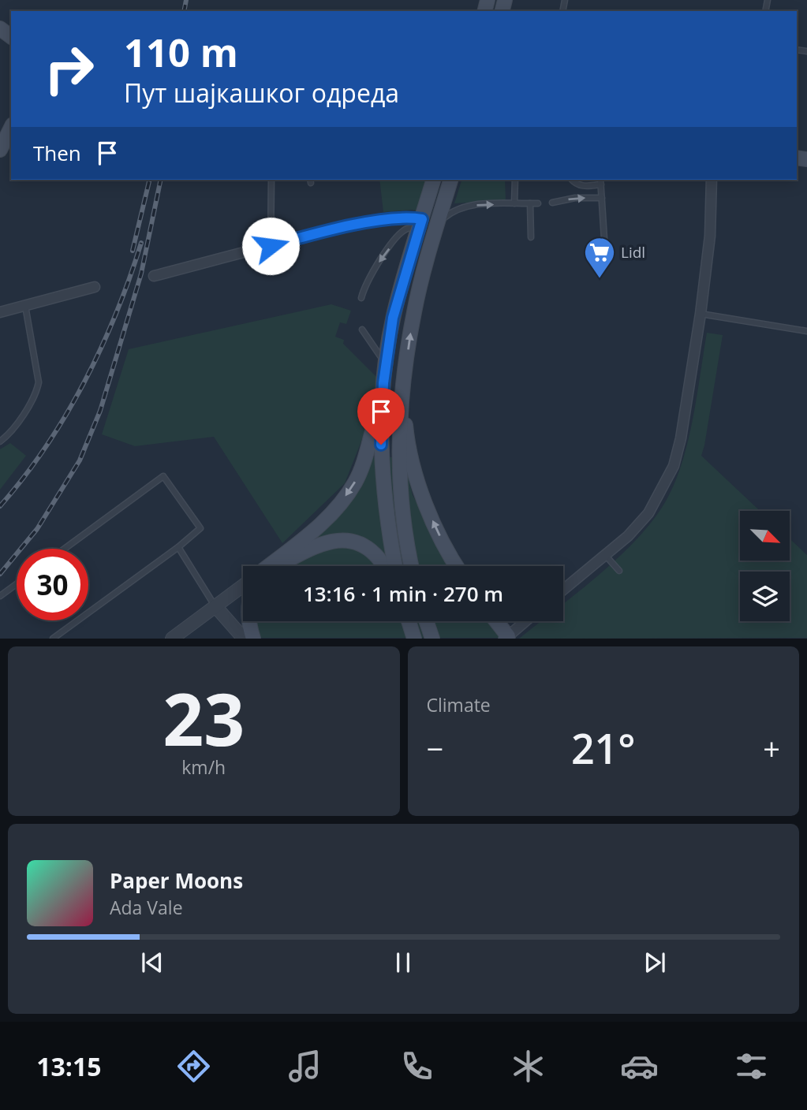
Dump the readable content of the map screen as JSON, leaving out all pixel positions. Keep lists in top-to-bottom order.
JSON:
{
  "places": {
    "supermarket": ["Lidl"]
  },
  "north": "bottom right",
  "page": {
    "turn": ["110 m", "Пут шајкашког одреда"],
    "then": "Then",
    "limit": "30",
    "trip": "13:16 · 1 min · 270 m",
    "tile": [
      ["23", "km/h"],
      "Climate"
    ],
    "heat": ["−", "21°", "+"],
    "song": ["Paper Moons", "Ada Vale"],
    "tabs": "13:15"
  }
}
